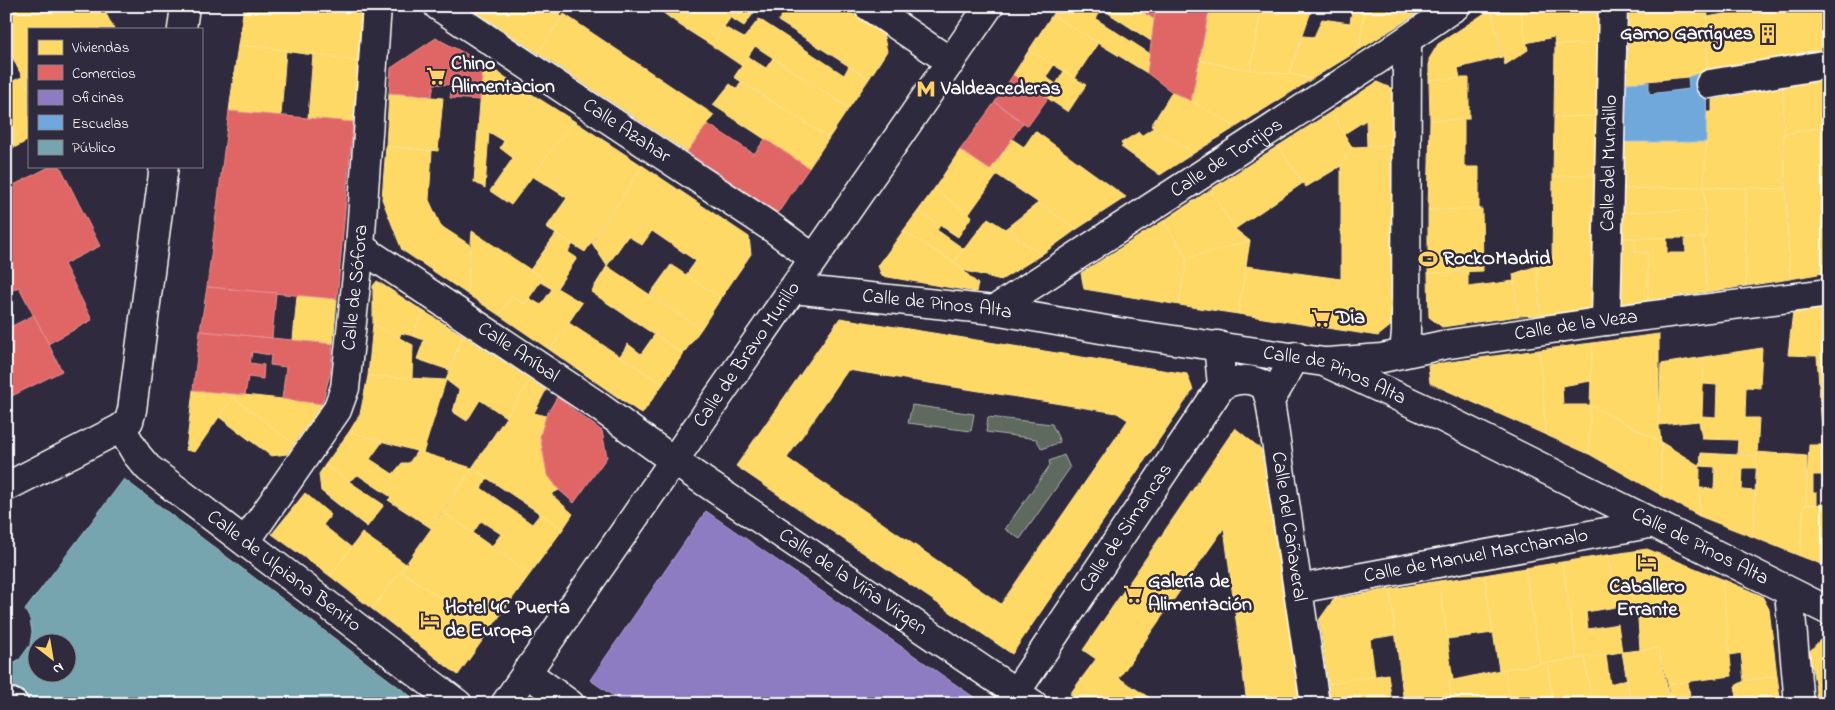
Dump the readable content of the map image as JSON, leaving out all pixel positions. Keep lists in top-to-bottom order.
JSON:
{
  "streets": {
    "street": [
      "Calle Azahar",
      "Calle de Torrijos",
      "Calle del Mundillo",
      "Calle de Sófora",
      "Calle de Pinos Alta",
      "Calle de la Veza",
      "Calle Aníbal",
      "Calle de Bravo Murillo",
      "Calle del Cañaveral",
      "Calle de Simancas",
      "Calle de Manuel Marchamalo",
      "Calle de Ulpiana Benito",
      "Calle de la Viña Virgen"
    ]
  },
  "crossings": [
    ["Calle Azahar", "Calle de Bravo Murillo"],
    ["Calle de Torrijos", "Calle de Pinos Alta"],
    ["Calle del Mundillo", "Calle de la Veza"],
    ["Calle de Sófora", "Calle Aníbal"],
    ["Calle de Sófora", "Calle de Ulpiana Benito"],
    ["Calle de Pinos Alta", "Calle de la Veza"],
    ["Calle de Pinos Alta", "Calle de Bravo Murillo"],
    ["Calle de Pinos Alta", "Calle de Manuel Marchamalo"],
    ["Calle Aníbal", "Calle de Bravo Murillo"],
    ["Calle Aníbal", "Calle de la Viña Virgen"],
    ["Calle de Bravo Murillo", "Calle de la Viña Virgen"],
    ["Calle del Cañaveral", "Calle de Manuel Marchamalo"],
    ["Calle de Simancas", "Calle de la Viña Virgen"]
  ],
  "places": {
    "building": ["Gamo Garrigues"],
    "supermarket": ["Chino Alimentacion", "Dia", "Galería de Alimentación"],
    "metro station": ["Valdeacederas"],
    "sports": ["RockOMadrid"],
    "hotel": ["Caballero Errante", "Hotel 4C Puerta de Europa"]
  },
  "legend": [
    "Viviendas",
    "Comercios",
    "Oficinas",
    "Escuelas",
    "Público"
  ],
  "north": "bottom right"
}
